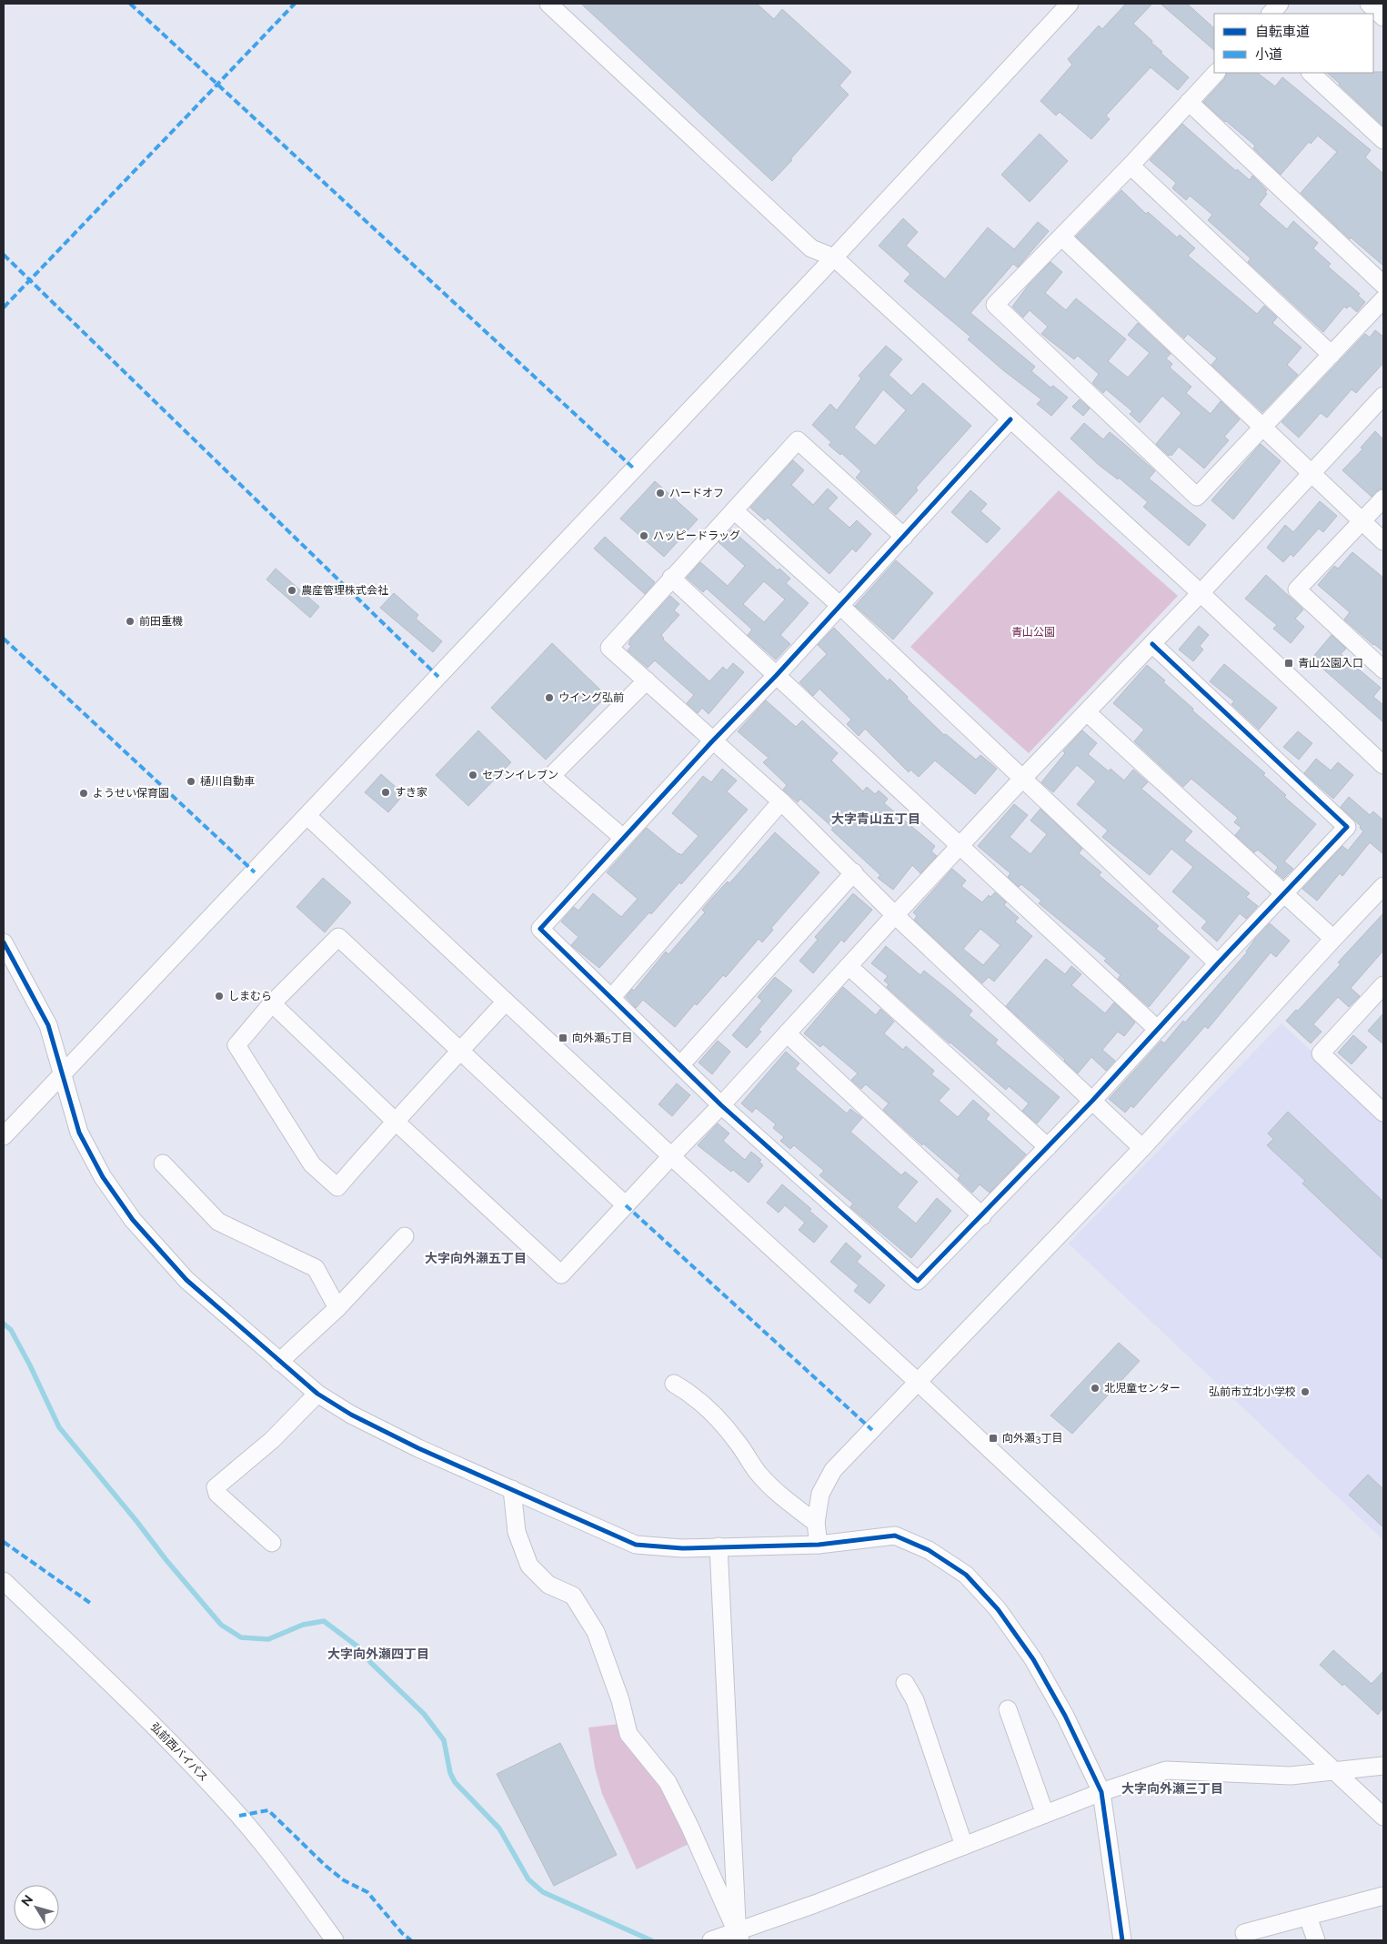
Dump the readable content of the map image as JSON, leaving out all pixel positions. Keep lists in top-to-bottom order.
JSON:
{
  "streets": {
    "street": ["弘前西バイパス"]
  },
  "districts": [
    "大字青山五丁目",
    "大字向外瀬五丁目",
    "大字向外瀬四丁目",
    "大字向外瀬三丁目"
  ],
  "parks": ["青山公園"],
  "places": {
    "other": [
      "ハードオフ",
      "ハッピードラッグ",
      "農産管理株式会社",
      "前田重機",
      "ウイング弘前",
      "セブンイレブン",
      "樋川自動車",
      "すき家",
      "ようせい保育園",
      "しまむら",
      "北児童センター",
      "弘前市立北小学校"
    ],
    "transit": ["青山公園入口", "向外瀬5丁目", "向外瀬3丁目"]
  },
  "legend": ["自転車道", "小道"],
  "north": "top left"
}
